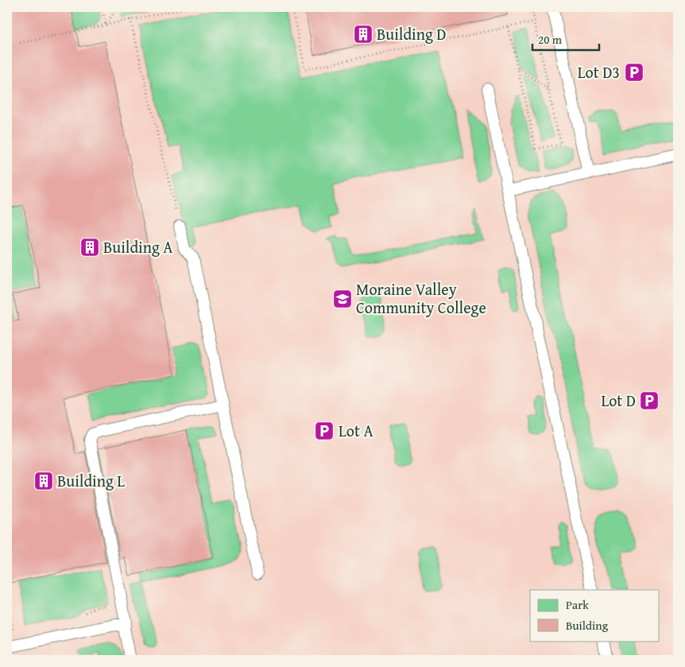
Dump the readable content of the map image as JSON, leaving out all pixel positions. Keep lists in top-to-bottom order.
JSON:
{
  "places": {
    "building": ["Building D", "Building A", "Building L"],
    "parking": ["Lot D3", "Lot D", "Lot A"],
    "school or university": ["Moraine Valley Community College"]
  },
  "legend": ["Park", "Building"],
  "scale_bar": "20 m"
}
